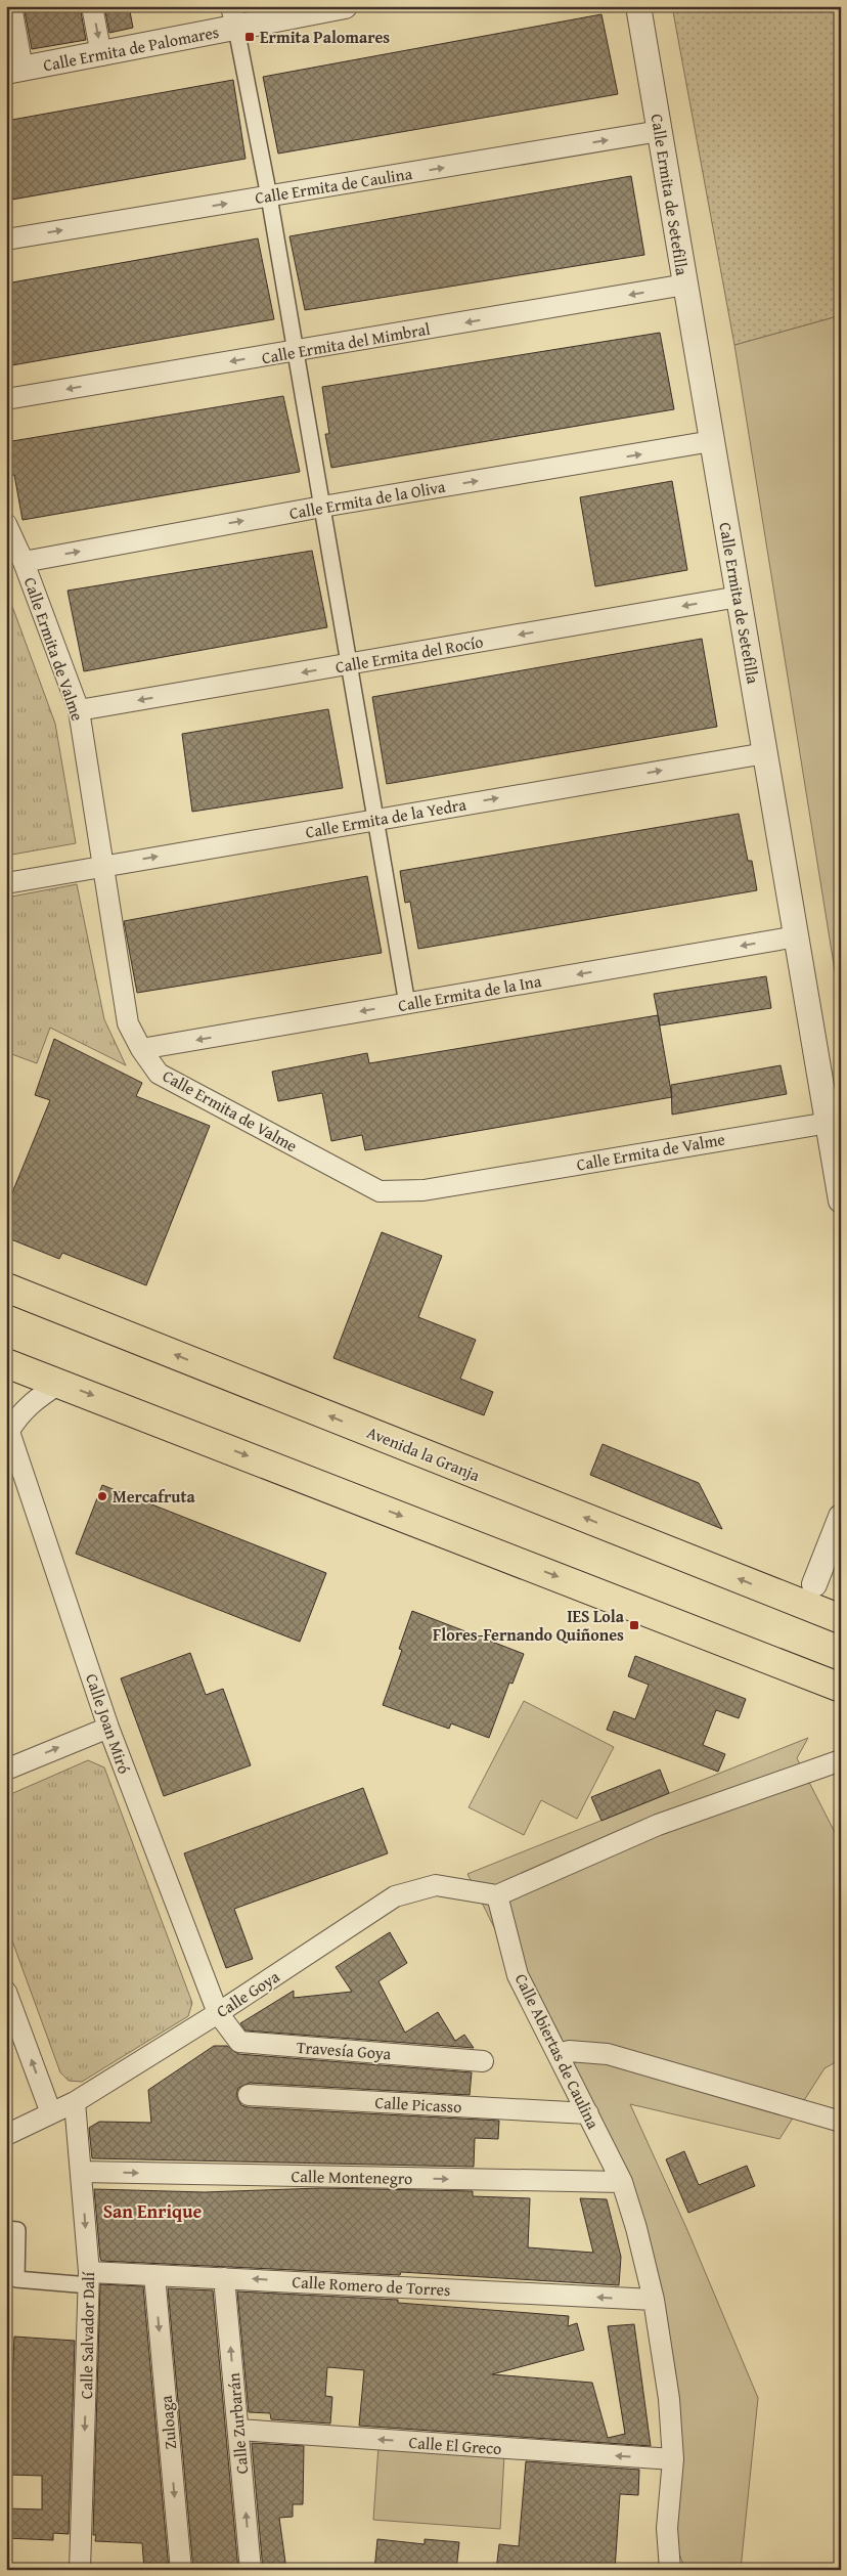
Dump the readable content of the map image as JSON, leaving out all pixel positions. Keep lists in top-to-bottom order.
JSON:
{
  "streets": {
    "main road": ["Avenida la Granja"],
    "street": [
      "Calle Ermita de Palomares",
      "Calle Ermita de Caulina",
      "Calle Ermita de Setefilla",
      "Calle Ermita del Mimbral",
      "Calle Ermita de la Oliva",
      "Calle Ermita de Valme",
      "Calle Ermita del Rocío",
      "Calle Ermita de la Yedra",
      "Calle Ermita de la Ina",
      "Calle Joan Miró",
      "Calle Goya",
      "Travesía Goya",
      "Calle Abiertas de Caulina",
      "Calle Picasso",
      "Calle Montenegro",
      "Calle Romero de Torres",
      "Calle Salvador Dalí",
      "Zuloaga",
      "Calle Zurbarán",
      "Calle El Greco"
    ]
  },
  "crossings": [
    ["Calle Ermita de Caulina", "Calle Ermita de Setefilla"],
    ["Calle Ermita de Setefilla", "Calle Ermita del Mimbral"],
    ["Calle Ermita de Setefilla", "Calle Ermita de la Oliva"],
    ["Calle Ermita de Setefilla", "Calle Ermita de Valme"],
    ["Calle Ermita de Setefilla", "Calle Ermita del Rocío"],
    ["Calle Ermita de Setefilla", "Calle Ermita de la Yedra"],
    ["Calle Ermita de Setefilla", "Calle Ermita de la Ina"],
    ["Calle Ermita de la Oliva", "Calle Ermita de Valme"],
    ["Calle Ermita de Valme", "Calle Ermita del Rocío"],
    ["Calle Ermita de Valme", "Calle Ermita de la Yedra"],
    ["Calle Ermita de Valme", "Calle Ermita de la Ina"],
    ["Calle Joan Miró", "Calle Goya"],
    ["Calle Joan Miró", "Travesía Goya"],
    ["Calle Goya", "Travesía Goya"],
    ["Calle Goya", "Calle Abiertas de Caulina"],
    ["Calle Goya", "Calle Salvador Dalí"],
    ["Calle Abiertas de Caulina", "Calle Picasso"],
    ["Calle Abiertas de Caulina", "Calle Montenegro"],
    ["Calle Abiertas de Caulina", "Calle Romero de Torres"],
    ["Calle Abiertas de Caulina", "Calle El Greco"],
    ["Calle Montenegro", "Calle Salvador Dalí"],
    ["Calle Romero de Torres", "Calle Salvador Dalí"],
    ["Calle Romero de Torres", "Zuloaga"],
    ["Calle Romero de Torres", "Calle Zurbarán"],
    ["Calle Zurbarán", "Calle El Greco"]
  ],
  "one_way": [
    "Calle Ermita de Caulina",
    "Calle Ermita del Mimbral",
    "Calle Ermita de la Oliva",
    "Calle Ermita del Rocío",
    "Calle Ermita de la Yedra",
    "Calle Ermita de la Ina",
    "Calle Montenegro",
    "Calle Romero de Torres",
    "Calle Salvador Dalí",
    "Zuloaga",
    "Calle Zurbarán",
    "Calle El Greco"
  ],
  "districts": ["San Enrique"],
  "places": {
    "transit": ["Ermita Palomares", "IES Lola Flores-Fernando Quiñones"],
    "other": ["Mercafruta"]
  }
}
